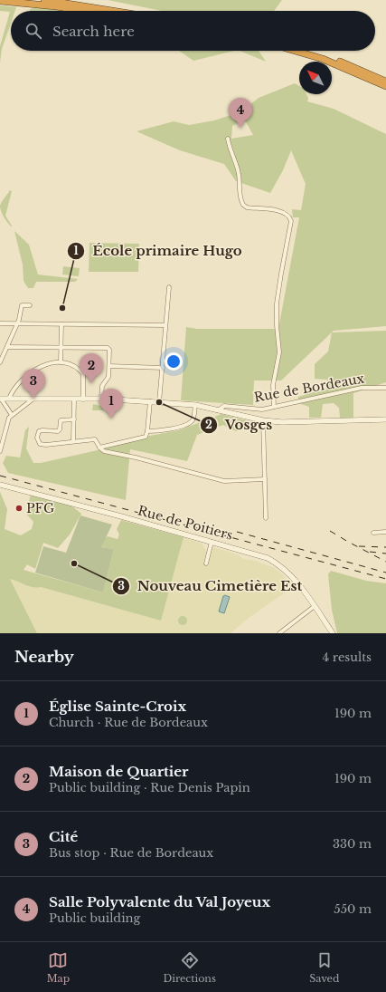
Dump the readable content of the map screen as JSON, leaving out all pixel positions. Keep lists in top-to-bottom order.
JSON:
{
  "streets": {
    "street": ["Rue de Bordeaux", "Rue de Poitiers"]
  },
  "places": [
    "École primaire Hugo",
    "Vosges",
    "PFG",
    "Nouveau Cimetière Est"
  ],
  "north": "top left",
  "page": {
    "search": "Search here",
    "pins": [
      "4",
      "2",
      "3",
      "1"
    ],
    "heading": ["Nearby", "4 results"],
    "list": [
      {
        "mark": "1",
        "name": "Église Sainte-Croix",
        "note": "Church · Rue de Bordeaux",
        "value": "190 m"
      },
      {
        "mark": "2",
        "name": "Maison de Quartier",
        "note": "Public building · Rue Denis Papin",
        "value": "190 m"
      },
      {
        "mark": "3",
        "name": "Cité",
        "note": "Bus stop · Rue de Bordeaux",
        "value": "330 m"
      },
      {
        "mark": "4",
        "name": "Salle Polyvalente du Val Joyeux",
        "note": "Public building",
        "value": "550 m"
      }
    ],
    "nav": ["Map", "Directions", "Saved"]
  }
}
